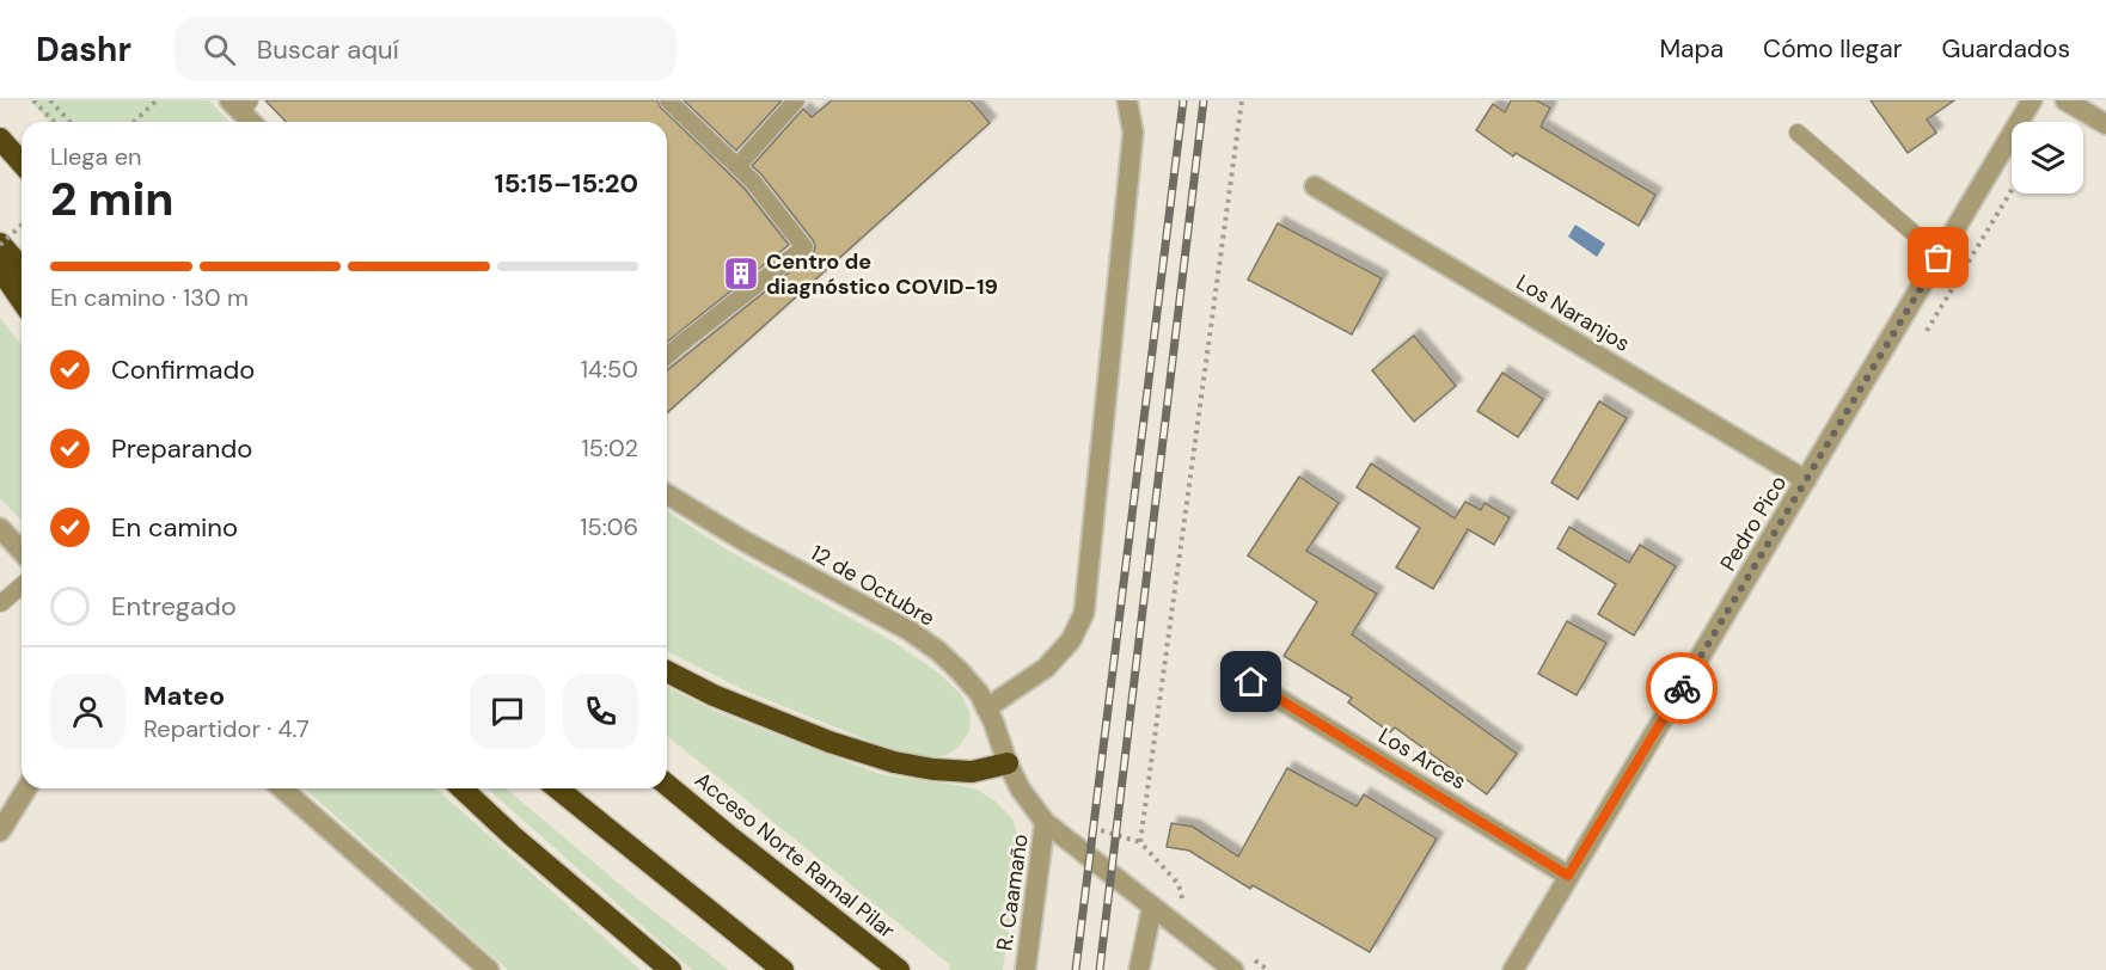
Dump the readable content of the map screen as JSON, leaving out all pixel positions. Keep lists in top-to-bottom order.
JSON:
{
  "streets": {
    "highway": ["Acceso Norte Ramal Pilar"],
    "street": [
      "Los Naranjos",
      "Pedro Pico",
      "12 de Octubre",
      "Los Arces",
      "R. Caamaño"
    ]
  },
  "crossings": [
    ["Los Naranjos", "Pedro Pico"],
    ["Pedro Pico", "Los Arces"],
    ["12 de Octubre", "R. Caamaño"]
  ],
  "places": {
    "building": ["Centro de diagnóstico COVID-19"]
  },
  "page": {
    "header": "Dashr",
    "search": "Buscar aquí",
    "nav": ["Mapa", "Cómo llegar", "Guardados"],
    "heading": ["2 min", "Llega en", "15:15–15:20"],
    "panel": ["Mateo", "Repartidor · 4.7"],
    "bar": "En camino · 130 m",
    "list": [
      ["Confirmado", "14:50"],
      ["Preparando", "15:02"],
      ["En camino", "15:06"],
      "Entregado"
    ]
  }
}
